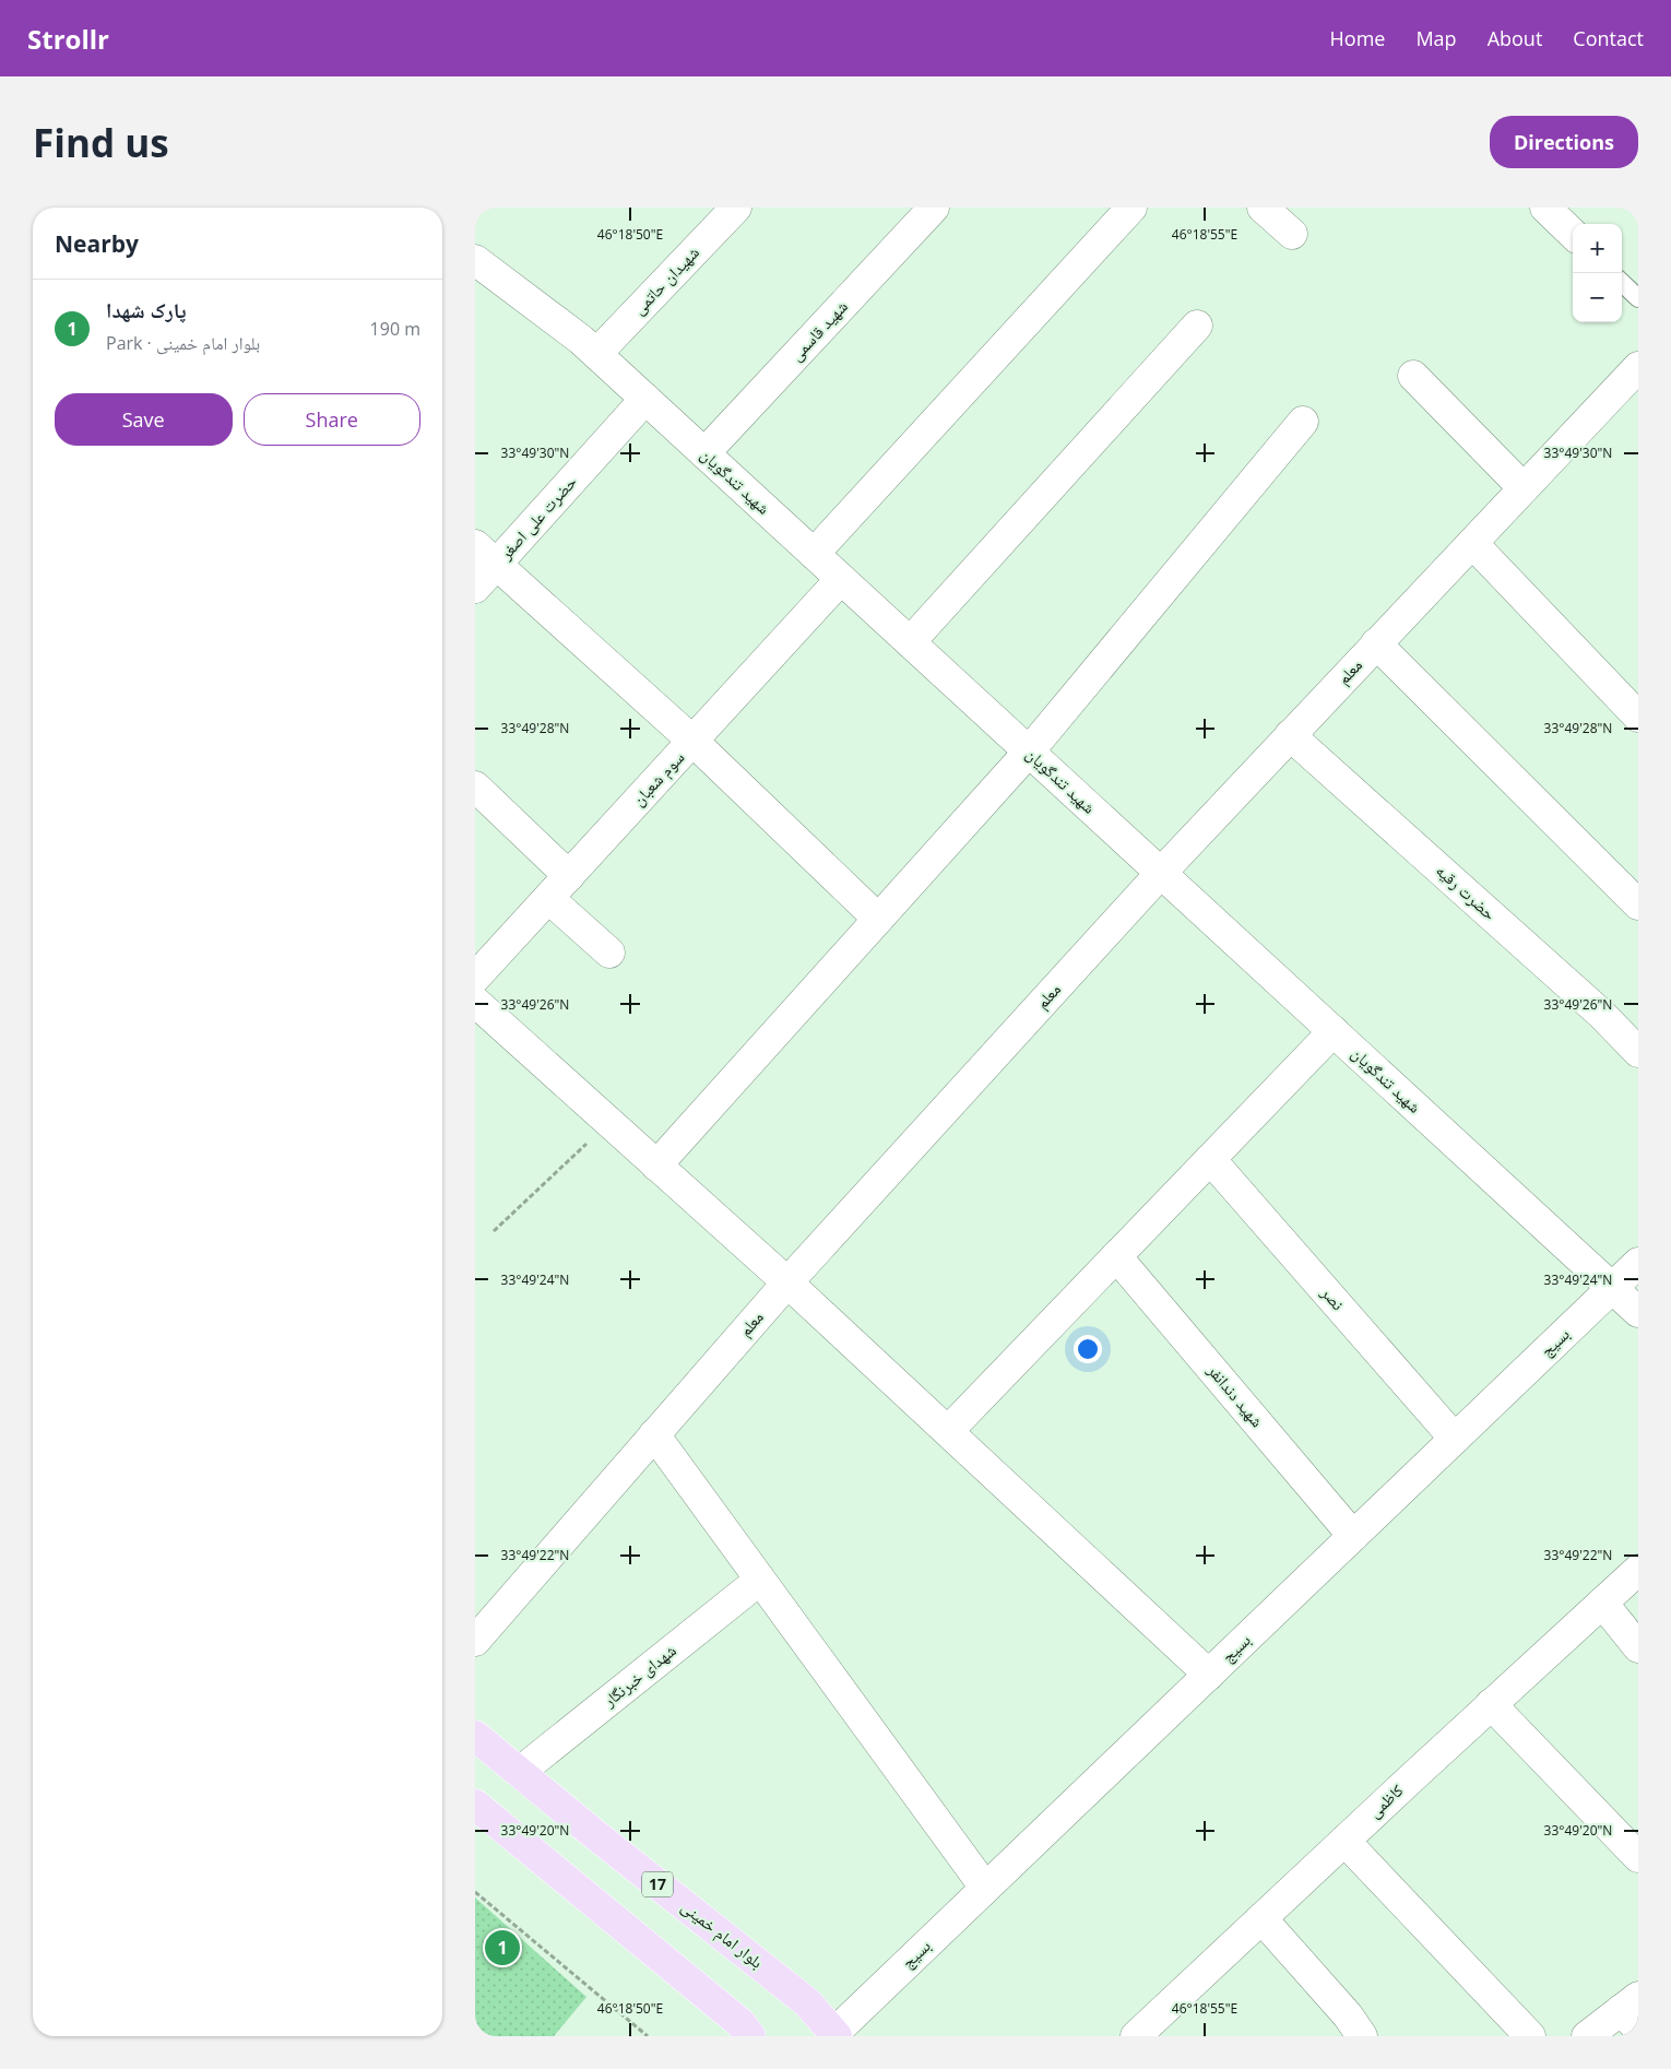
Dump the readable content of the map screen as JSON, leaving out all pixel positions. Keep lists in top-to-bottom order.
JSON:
{
  "streets": {
    "main road": ["17", "بلوار امام خمینی"],
    "street": [
      "شهیدان حاتمی",
      "شهید قاسمی",
      "شهید تندگویان",
      "حضرت علی اصغر",
      "معلم",
      "سوم شعبان",
      "حضرت رقیه",
      "نصر",
      "بسیج",
      "شهید دندانفر",
      "شهدای خبرنگار",
      "کاظمی"
    ]
  },
  "crossings": [
    ["شهیدان حاتمی", "شهید تندگویان"],
    ["شهید قاسمی", "شهید تندگویان"],
    ["شهید تندگویان", "حضرت علی اصغر"],
    ["شهید تندگویان", "معلم"],
    ["شهید تندگویان", "سوم شعبان"],
    ["شهید تندگویان", "بسیج"],
    ["معلم", "حضرت رقیه"],
    ["نصر", "بسیج"],
    ["بسیج", "شهید دندانفر"],
    ["بسیج", "بلوار امام خمینی"],
    ["شهدای خبرنگار", "بلوار امام خمینی"]
  ],
  "page": {
    "header": "Strollr",
    "nav": [
      "Home",
      "Map",
      "About",
      "Contact"
    ],
    "buttons": [
      "Directions",
      ["Save", "Share"]
    ],
    "title": "Find us",
    "heading": "Nearby",
    "map_buttons": ["+", "−"],
    "list": [
      {
        "mark": "1",
        "name": "پارک شهدا",
        "note": "Park · بلوار امام خمینی",
        "value": "190 m"
      }
    ],
    "pins": "1"
  },
  "coordinates": [
    "46°18'50\"E",
    "46°18'55\"E",
    "33°49'30\"N",
    "33°49'28\"N",
    "33°49'26\"N",
    "33°49'24\"N",
    "33°49'22\"N",
    "33°49'20\"N"
  ]
}
